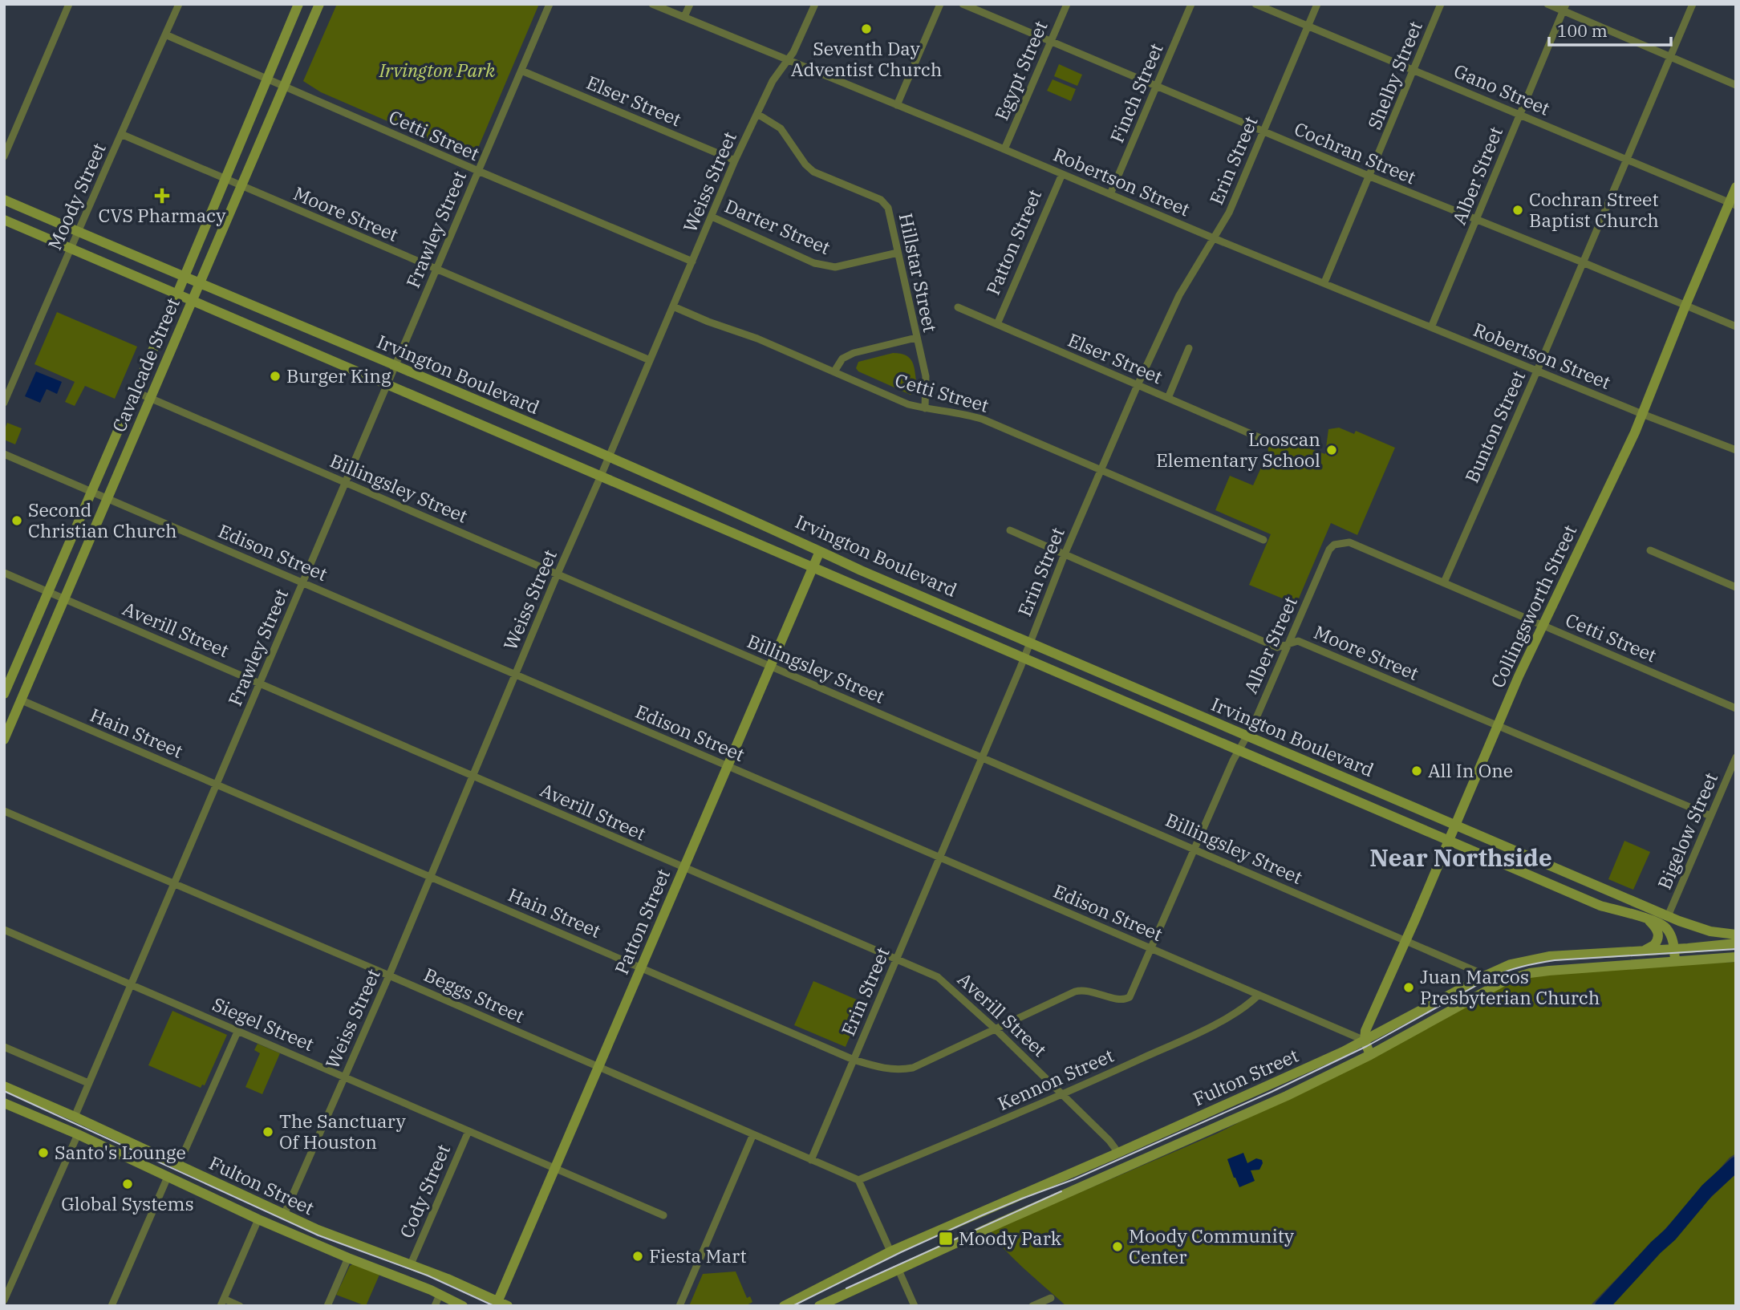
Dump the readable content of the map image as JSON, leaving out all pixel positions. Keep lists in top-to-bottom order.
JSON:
{
  "streets": {
    "main road": [
      "Patton Street",
      "Cavalcade Street",
      "Irvington Boulevard",
      "Collingsworth Street",
      "Fulton Street"
    ],
    "street": [
      "Egypt Street",
      "Shelby Street",
      "Gano Street",
      "Finch Street",
      "Elser Street",
      "Cetti Street",
      "Cochran Street",
      "Erin Street",
      "Alber Street",
      "Weiss Street",
      "Robertson Street",
      "Moody Street",
      "Moore Street",
      "Darter Street",
      "Frawley Street",
      "Hillstar Street",
      "Bunton Street",
      "Billingsley Street",
      "Edison Street",
      "Averill Street",
      "Hain Street",
      "Bigelow Street",
      "Beggs Street",
      "Siegel Street",
      "Kennon Street",
      "Cody Street"
    ]
  },
  "crossings": [
    ["Egypt Street", "Cochran Street"],
    ["Egypt Street", "Robertson Street"],
    ["Shelby Street", "Gano Street"],
    ["Shelby Street", "Cochran Street"],
    ["Shelby Street", "Robertson Street"],
    ["Gano Street", "Erin Street"],
    ["Gano Street", "Alber Street"],
    ["Gano Street", "Bunton Street"],
    ["Gano Street", "Collingsworth Street"],
    ["Finch Street", "Cochran Street"],
    ["Finch Street", "Robertson Street"],
    ["Elser Street", "Erin Street"],
    ["Elser Street", "Weiss Street"],
    ["Elser Street", "Frawley Street"],
    ["Elser Street", "Patton Street"],
    ["Cetti Street", "Erin Street"],
    ["Cetti Street", "Alber Street"],
    ["Cetti Street", "Weiss Street"],
    ["Cetti Street", "Moody Street"],
    ["Cetti Street", "Frawley Street"],
    ["Cetti Street", "Hillstar Street"],
    ["Cetti Street", "Cavalcade Street"],
    ["Cetti Street", "Bunton Street"],
    ["Cetti Street", "Collingsworth Street"],
    ["Cochran Street", "Erin Street"],
    ["Cochran Street", "Alber Street"],
    ["Cochran Street", "Bunton Street"],
    ["Cochran Street", "Collingsworth Street"],
    ["Erin Street", "Robertson Street"],
    ["Erin Street", "Moore Street"],
    ["Erin Street", "Irvington Boulevard"],
    ["Erin Street", "Billingsley Street"],
    ["Erin Street", "Edison Street"],
    ["Erin Street", "Averill Street"],
    ["Erin Street", "Hain Street"],
    ["Erin Street", "Beggs Street"],
    ["Alber Street", "Robertson Street"],
    ["Alber Street", "Moore Street"],
    ["Alber Street", "Irvington Boulevard"],
    ["Alber Street", "Billingsley Street"],
    ["Alber Street", "Edison Street"],
    ["Alber Street", "Hain Street"],
    ["Weiss Street", "Robertson Street"],
    ["Weiss Street", "Moore Street"],
    ["Weiss Street", "Darter Street"],
    ["Weiss Street", "Hillstar Street"],
    ["Weiss Street", "Irvington Boulevard"],
    ["Weiss Street", "Billingsley Street"],
    ["Weiss Street", "Edison Street"],
    ["Weiss Street", "Averill Street"],
    ["Weiss Street", "Hain Street"],
    ["Weiss Street", "Beggs Street"],
    ["Weiss Street", "Siegel Street"],
    ["Weiss Street", "Fulton Street"],
    ["Robertson Street", "Patton Street"],
    ["Robertson Street", "Bunton Street"],
    ["Robertson Street", "Collingsworth Street"],
    ["Moody Street", "Moore Street"],
    ["Moody Street", "Irvington Boulevard"],
    ["Moore Street", "Frawley Street"],
    ["Moore Street", "Cavalcade Street"],
    ["Moore Street", "Collingsworth Street"],
    ["Moore Street", "Bigelow Street"],
    ["Darter Street", "Hillstar Street"],
    ["Frawley Street", "Irvington Boulevard"],
    ["Frawley Street", "Billingsley Street"],
    ["Frawley Street", "Edison Street"],
    ["Frawley Street", "Averill Street"],
    ["Frawley Street", "Hain Street"],
    ["Frawley Street", "Beggs Street"],
    ["Frawley Street", "Siegel Street"],
    ["Frawley Street", "Fulton Street"],
    ["Patton Street", "Irvington Boulevard"],
    ["Patton Street", "Billingsley Street"],
    ["Patton Street", "Edison Street"],
    ["Patton Street", "Averill Street"],
    ["Patton Street", "Hain Street"],
    ["Patton Street", "Beggs Street"],
    ["Patton Street", "Siegel Street"],
    ["Patton Street", "Fulton Street"],
    ["Cavalcade Street", "Irvington Boulevard"],
    ["Cavalcade Street", "Billingsley Street"],
    ["Cavalcade Street", "Edison Street"],
    ["Cavalcade Street", "Averill Street"],
    ["Cavalcade Street", "Hain Street"],
    ["Irvington Boulevard", "Collingsworth Street"],
    ["Irvington Boulevard", "Bigelow Street"],
    ["Irvington Boulevard", "Fulton Street"],
    ["Billingsley Street", "Collingsworth Street"],
    ["Billingsley Street", "Fulton Street"],
    ["Edison Street", "Collingsworth Street"],
    ["Edison Street", "Fulton Street"],
    ["Edison Street", "Kennon Street"],
    ["Collingsworth Street", "Fulton Street"],
    ["Averill Street", "Hain Street"],
    ["Averill Street", "Fulton Street"],
    ["Averill Street", "Kennon Street"],
    ["Beggs Street", "Kennon Street"],
    ["Siegel Street", "Cody Street"],
    ["Fulton Street", "Cody Street"]
  ],
  "districts": ["Near Northside"],
  "parks": ["Irvington Park"],
  "places": {
    "other": [
      "Seventh Day Adventist Church",
      "Cochran Street Baptist Church",
      "Burger King",
      "Looscan Elementary School",
      "Second Christian Church",
      "All In One",
      "Juan Marcos Presbyterian Church",
      "The Sanctuary Of Houston",
      "Santo's Lounge",
      "Global Systems",
      "Moody Community Center",
      "Fiesta Mart"
    ],
    "health": ["CVS Pharmacy"],
    "transit": ["Moody Park"]
  },
  "scale_bar": "100 m"
}
